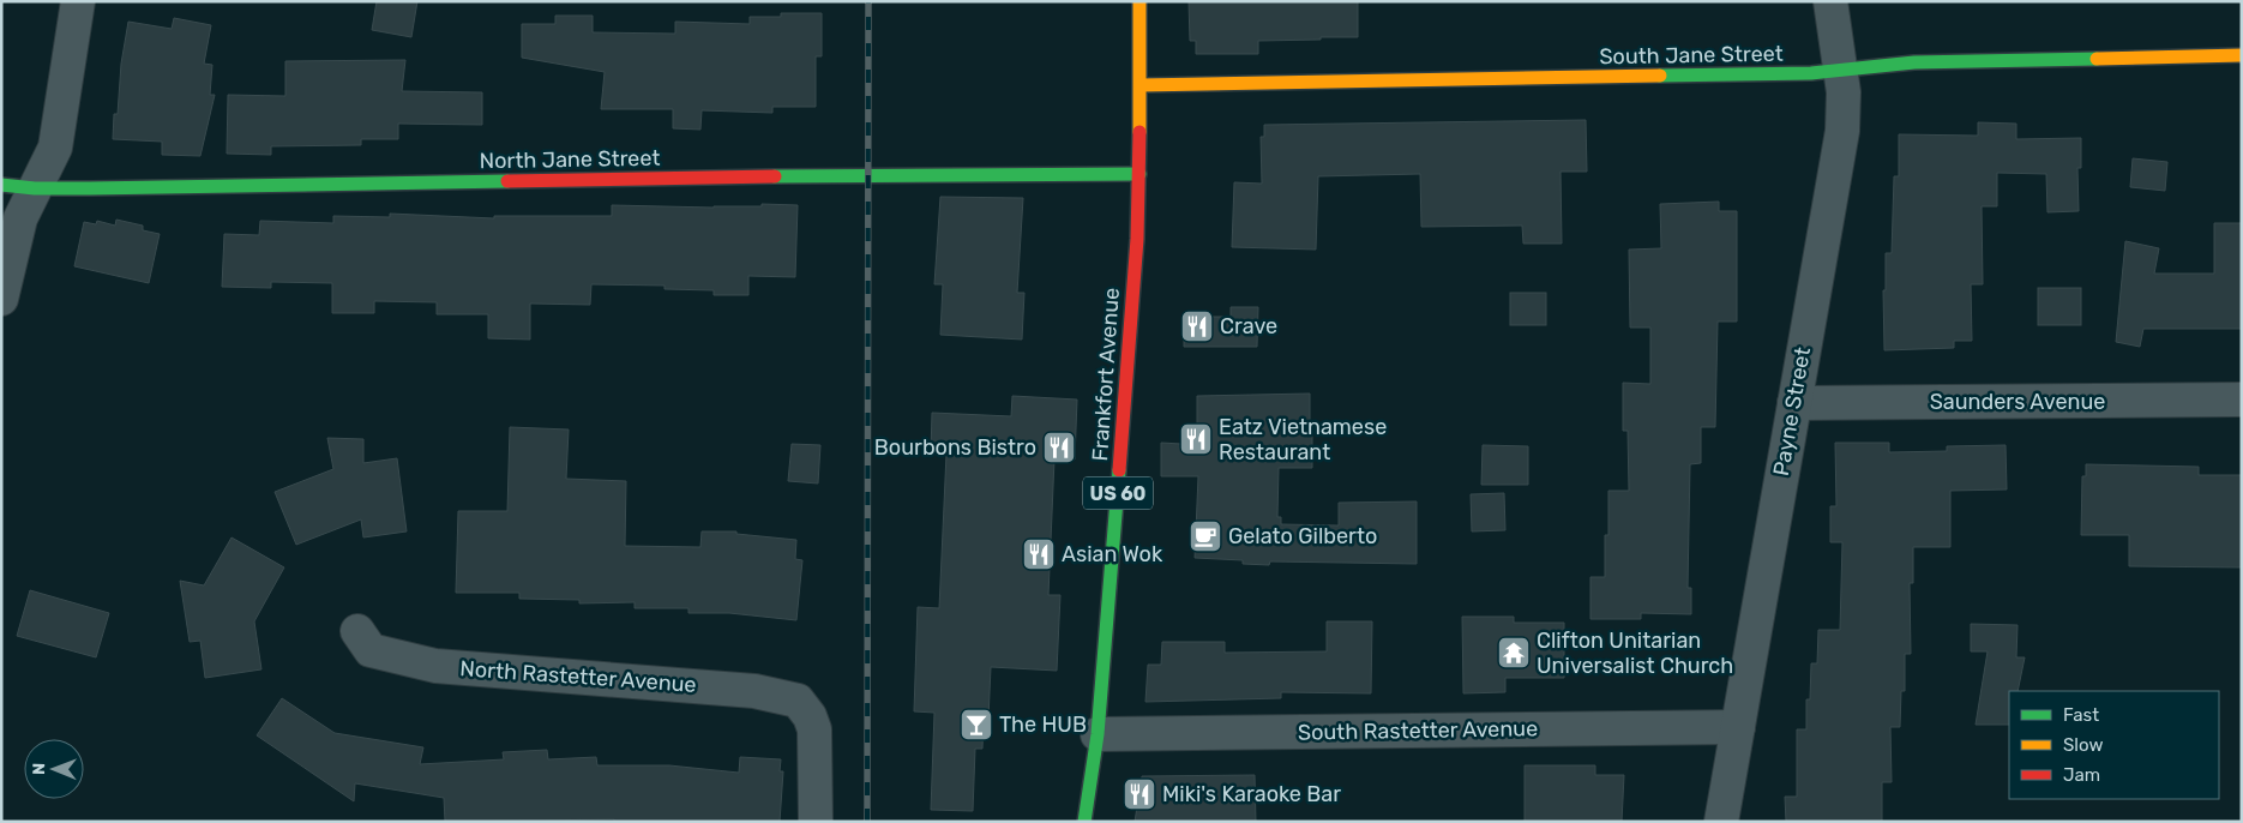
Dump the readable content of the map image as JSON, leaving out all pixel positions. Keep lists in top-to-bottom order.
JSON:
{
  "streets": {
    "street": [
      "South Jane Street",
      "North Jane Street",
      "Frankfort Avenue",
      "Saunders Avenue",
      "Payne Street",
      "US 60",
      "North Rastetter Avenue",
      "South Rastetter Avenue"
    ]
  },
  "crossings": [
    ["South Jane Street", "Frankfort Avenue"],
    ["South Jane Street", "Payne Street"],
    ["North Jane Street", "Frankfort Avenue"],
    ["Frankfort Avenue", "South Rastetter Avenue"],
    ["Saunders Avenue", "Payne Street"],
    ["Payne Street", "South Rastetter Avenue"]
  ],
  "places": {
    "restaurant": [
      "Crave",
      "Eatz Vietnamese Restaurant",
      "Bourbons Bistro",
      "Asian Wok",
      "Miki's Karaoke Bar"
    ],
    "cafe": ["Gelato Gilberto"],
    "temple": ["Clifton Unitarian Universalist Church"],
    "bar": ["The HUB"]
  },
  "legend": ["Fast", "Slow", "Jam"],
  "north": "left"
}
